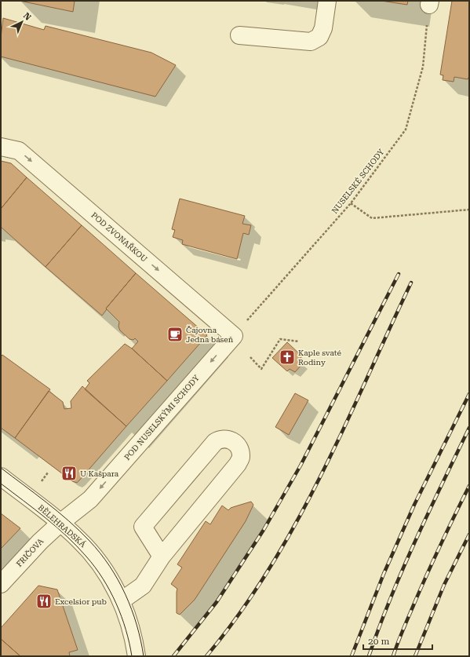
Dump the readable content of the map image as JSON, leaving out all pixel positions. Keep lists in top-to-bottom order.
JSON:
{
  "streets": {
    "street": [
      "POD ZVONAŘKOU",
      "POD NUSELSKÝMI SCHODY",
      "BĚLEHRADSKÁ",
      "FRIČOVA"
    ],
    "path": ["NUSELSKÉ SCHODY"]
  },
  "crossings": [
    ["NUSELSKÉ SCHODY", "POD ZVONAŘKOU"],
    ["NUSELSKÉ SCHODY", "POD NUSELSKÝMI SCHODY"],
    ["POD ZVONAŘKOU", "POD NUSELSKÝMI SCHODY"],
    ["POD NUSELSKÝMI SCHODY", "BĚLEHRADSKÁ"],
    ["POD NUSELSKÝMI SCHODY", "FRIČOVA"],
    ["BĚLEHRADSKÁ", "FRIČOVA"]
  ],
  "one_way": ["POD ZVONAŘKOU", "POD NUSELSKÝMI SCHODY"],
  "places": {
    "cafe": ["Čajovna Jedna báseň"],
    "church": ["Kaple svaté Rodiny"],
    "restaurant": ["U Kašpara", "Excelsior pub"]
  },
  "scale_bar": "20 m",
  "north": "top right"
}
